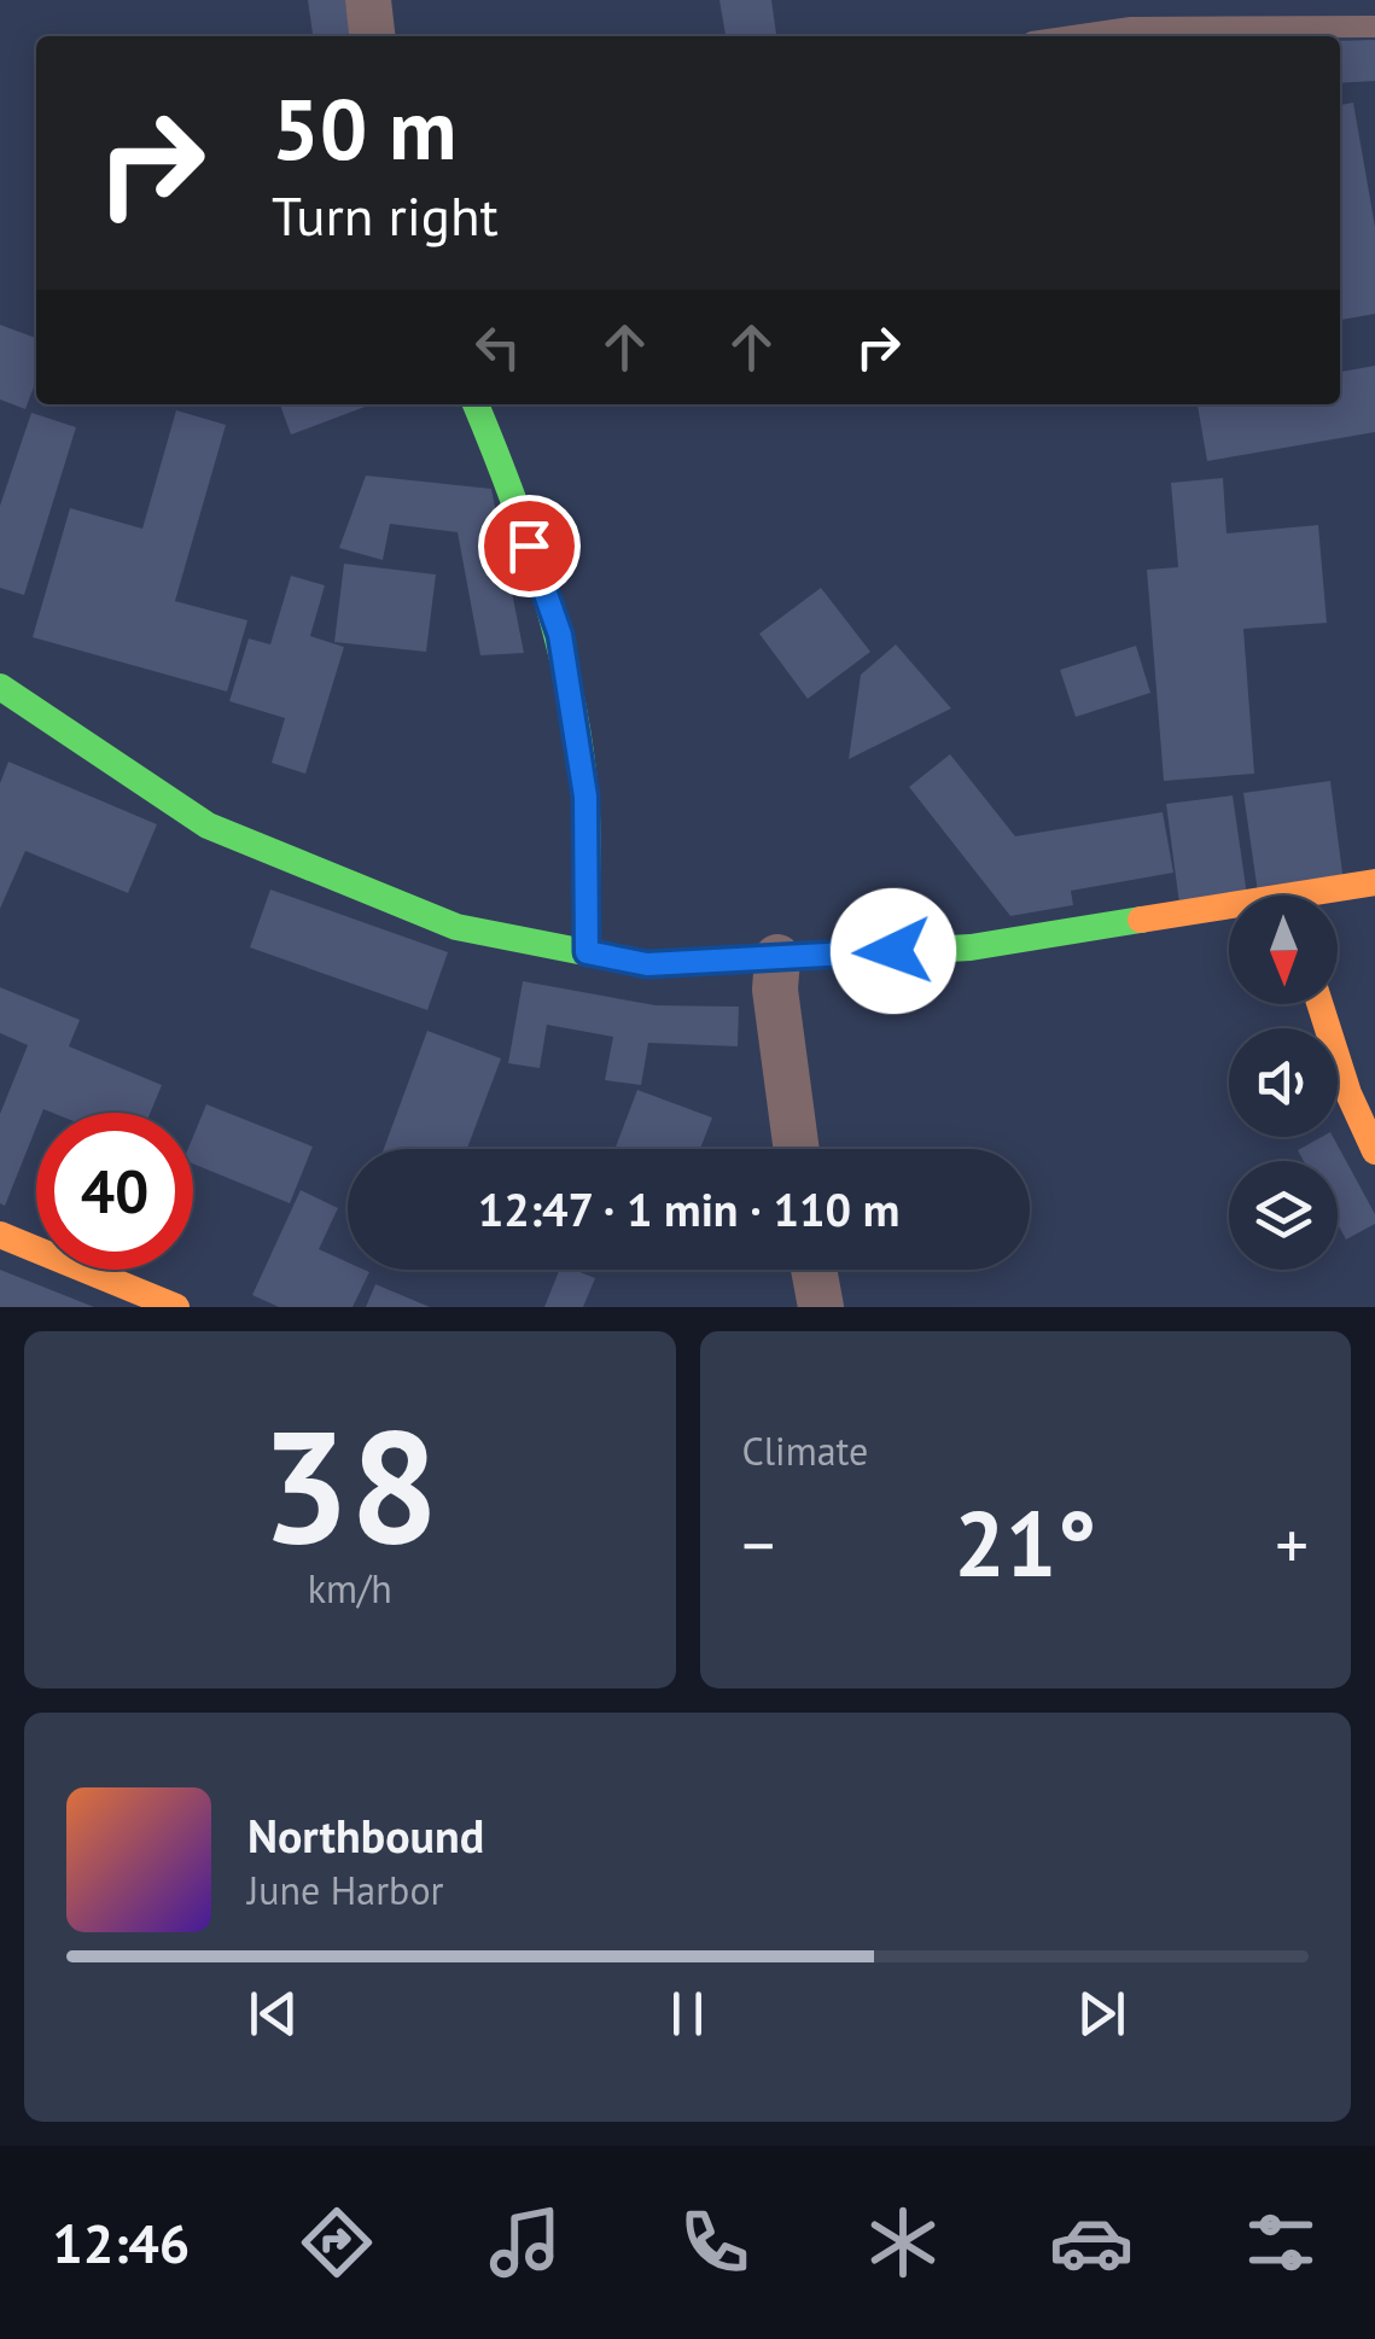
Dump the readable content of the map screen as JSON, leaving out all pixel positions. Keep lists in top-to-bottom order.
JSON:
{
  "north": "bottom",
  "page": {
    "turn": ["50 m", "Turn right"],
    "limit": "40",
    "trip": "12:47 · 1 min · 110 m",
    "tile": [
      ["38", "km/h"],
      "Climate"
    ],
    "heat": ["−", "21°", "+"],
    "song": ["Northbound", "June Harbor"],
    "tabs": "12:46"
  }
}
